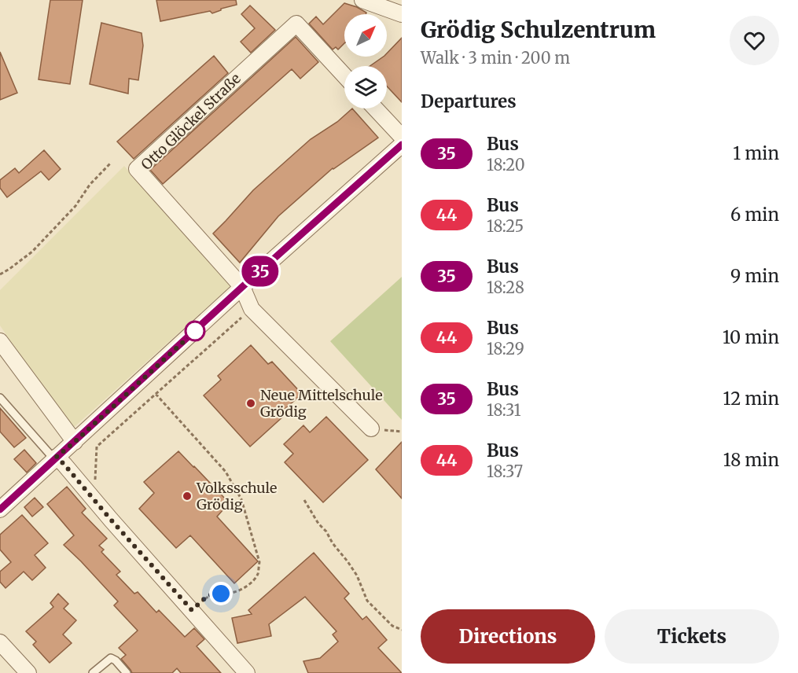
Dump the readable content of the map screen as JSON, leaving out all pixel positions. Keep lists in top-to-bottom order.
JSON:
{
  "streets": {
    "street": ["Otto Glöckel Straße"]
  },
  "places": ["Neue Mittelschule Grödig", "Volksschule Grödig"],
  "lines": ["bus line 35"],
  "north": "top right",
  "page": {
    "on_map": "35",
    "heading": [
      ["Grödig Schulzentrum", "Walk · 3 min · 200 m"],
      "Departures"
    ],
    "list": [
      {
        "mark": "35",
        "name": "Bus",
        "note": "18:20",
        "value": "1 min"
      },
      {
        "mark": "44",
        "name": "Bus",
        "note": "18:25",
        "value": "6 min"
      },
      {
        "mark": "35",
        "name": "Bus",
        "note": "18:28",
        "value": "9 min"
      },
      {
        "mark": "44",
        "name": "Bus",
        "note": "18:29",
        "value": "10 min"
      },
      {
        "mark": "35",
        "name": "Bus",
        "note": "18:31",
        "value": "12 min"
      },
      {
        "mark": "44",
        "name": "Bus",
        "note": "18:37",
        "value": "18 min"
      }
    ],
    "buttons": ["Directions", "Tickets"]
  }
}
